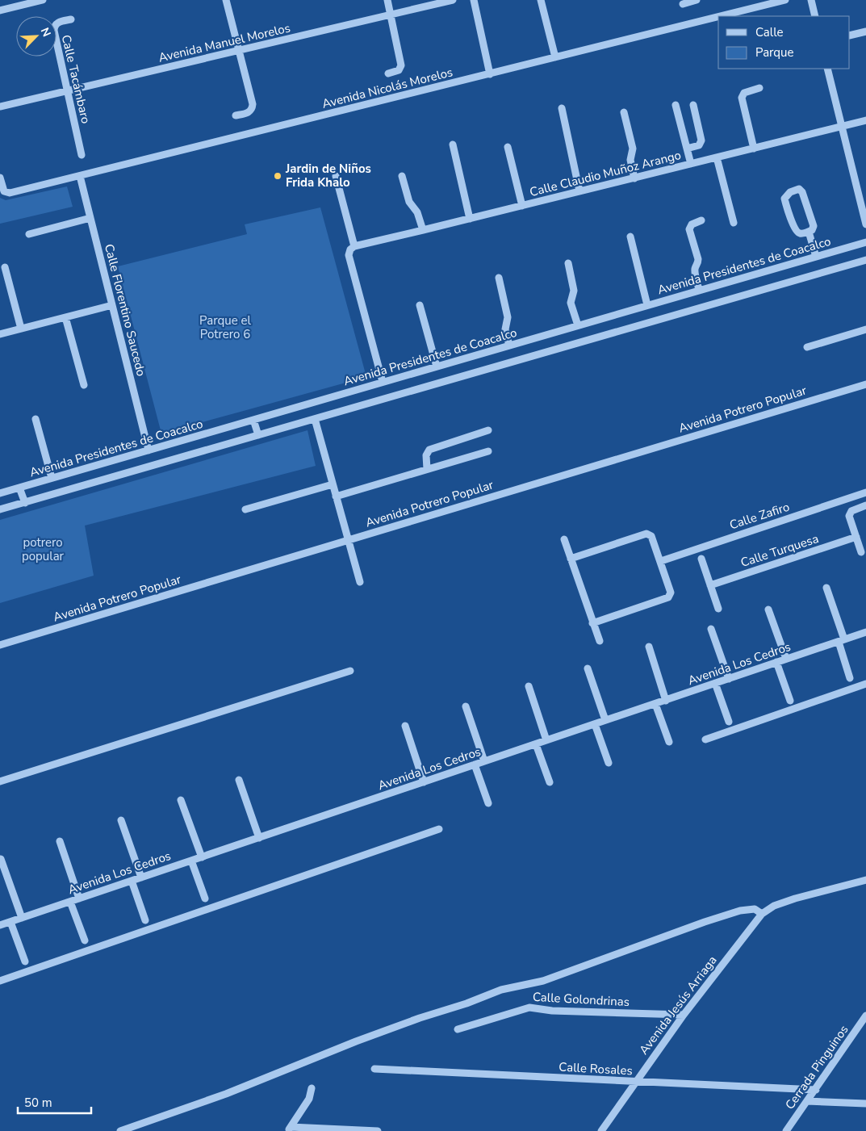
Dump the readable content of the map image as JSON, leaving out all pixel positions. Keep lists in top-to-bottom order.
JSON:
{
  "streets": {
    "street": [
      "Avenida Manuel Morelos",
      "Calle Tacámbaro",
      "Avenida Nicolás Morelos",
      "Calle Claudio Muñoz Arango",
      "Avenida Presidentes de Coacalco",
      "Calle Florentino Saucedo",
      "Avenida Potrero Popular",
      "Calle Zafiro",
      "Calle Turquesa",
      "Avenida Los Cedros",
      "Calle Golondrinas",
      "Avenida Jesús Arriaga",
      "Cerrada Pinguinos",
      "Calle Rosales"
    ]
  },
  "crossings": [
    ["Avenida Manuel Morelos", "Calle Tacámbaro"],
    ["Avenida Nicolás Morelos", "Calle Florentino Saucedo"],
    ["Avenida Presidentes de Coacalco", "Calle Florentino Saucedo"],
    ["Calle Golondrinas", "Avenida Jesús Arriaga"],
    ["Avenida Jesús Arriaga", "Calle Rosales"],
    ["Cerrada Pinguinos", "Calle Rosales"]
  ],
  "parks": ["Parque el Potrero 6", "potrero popular"],
  "places": ["Jardin de Niños Frida Khalo"],
  "legend": ["Calle", "Parque"],
  "scale_bar": "50 m",
  "north": "top right"
}
